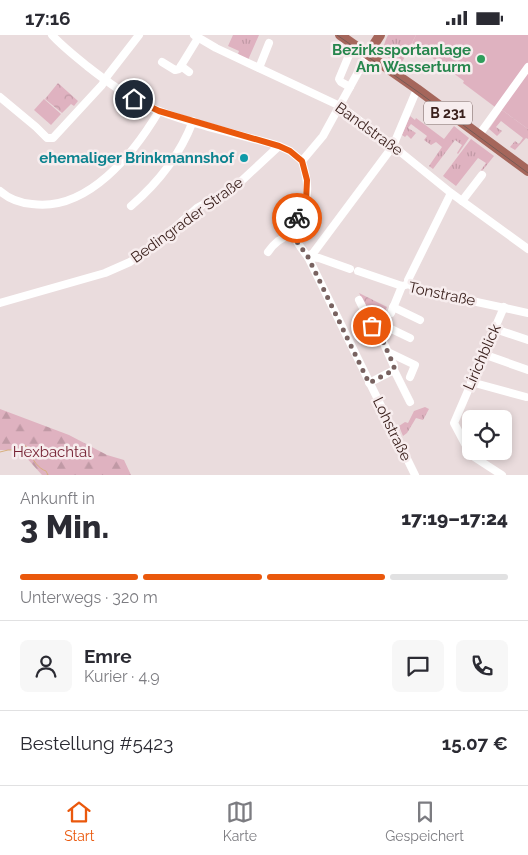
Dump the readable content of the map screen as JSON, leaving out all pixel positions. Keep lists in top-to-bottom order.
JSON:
{
  "streets": {
    "main road": ["B 231"],
    "street": [
      "Bandstraße",
      "Bedingrader Straße",
      "Tonstraße",
      "Lirichblick",
      "Lohstraße"
    ]
  },
  "crossings": [
    ["Tonstraße", "Lirichblick"],
    ["Tonstraße", "Lohstraße"]
  ],
  "parks": ["Hexbachtal"],
  "places": ["Bezirkssportanlage Am Wasserturm", "ehemaliger Brinkmannshof"],
  "page": {
    "status": "17:16",
    "heading": ["3 Min.", "Ankunft in", "17:19–17:24"],
    "panel": [
      "Emre",
      "Kurier · 4.9",
      "Bestellung #5423",
      "15.07 €"
    ],
    "bar": "Unterwegs · 320 m",
    "tabs": ["Start", "Karte", "Gespeichert"]
  }
}
